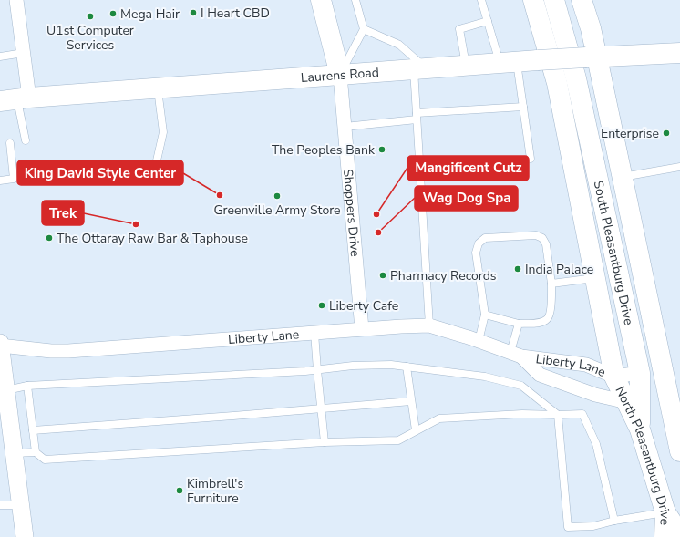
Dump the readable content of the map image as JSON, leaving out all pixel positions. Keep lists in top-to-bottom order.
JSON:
{
  "streets": {
    "main road": ["Laurens Road", "South Pleasantburg Drive", "North Pleasantburg Drive"],
    "street": ["Shoppers Drive", "Liberty Lane"]
  },
  "crossings": [
    ["Laurens Road", "Shoppers Drive"],
    ["Shoppers Drive", "Liberty Lane"],
    ["South Pleasantburg Drive", "Liberty Lane"],
    ["South Pleasantburg Drive", "North Pleasantburg Drive"],
    ["Liberty Lane", "North Pleasantburg Drive"]
  ],
  "places": [
    "I Heart CBD",
    "Mega Hair",
    "U1st Computer Services",
    "Enterprise",
    "The Peoples Bank",
    "King David Style Center",
    "Greenville Army Store",
    "Mangificent Cutz",
    "Trek",
    "Wag Dog Spa",
    "The Ottaray Raw Bar & Taphouse",
    "India Palace",
    "Pharmacy Records",
    "Liberty Cafe",
    "Kimbrell's Furniture"
  ]
}
